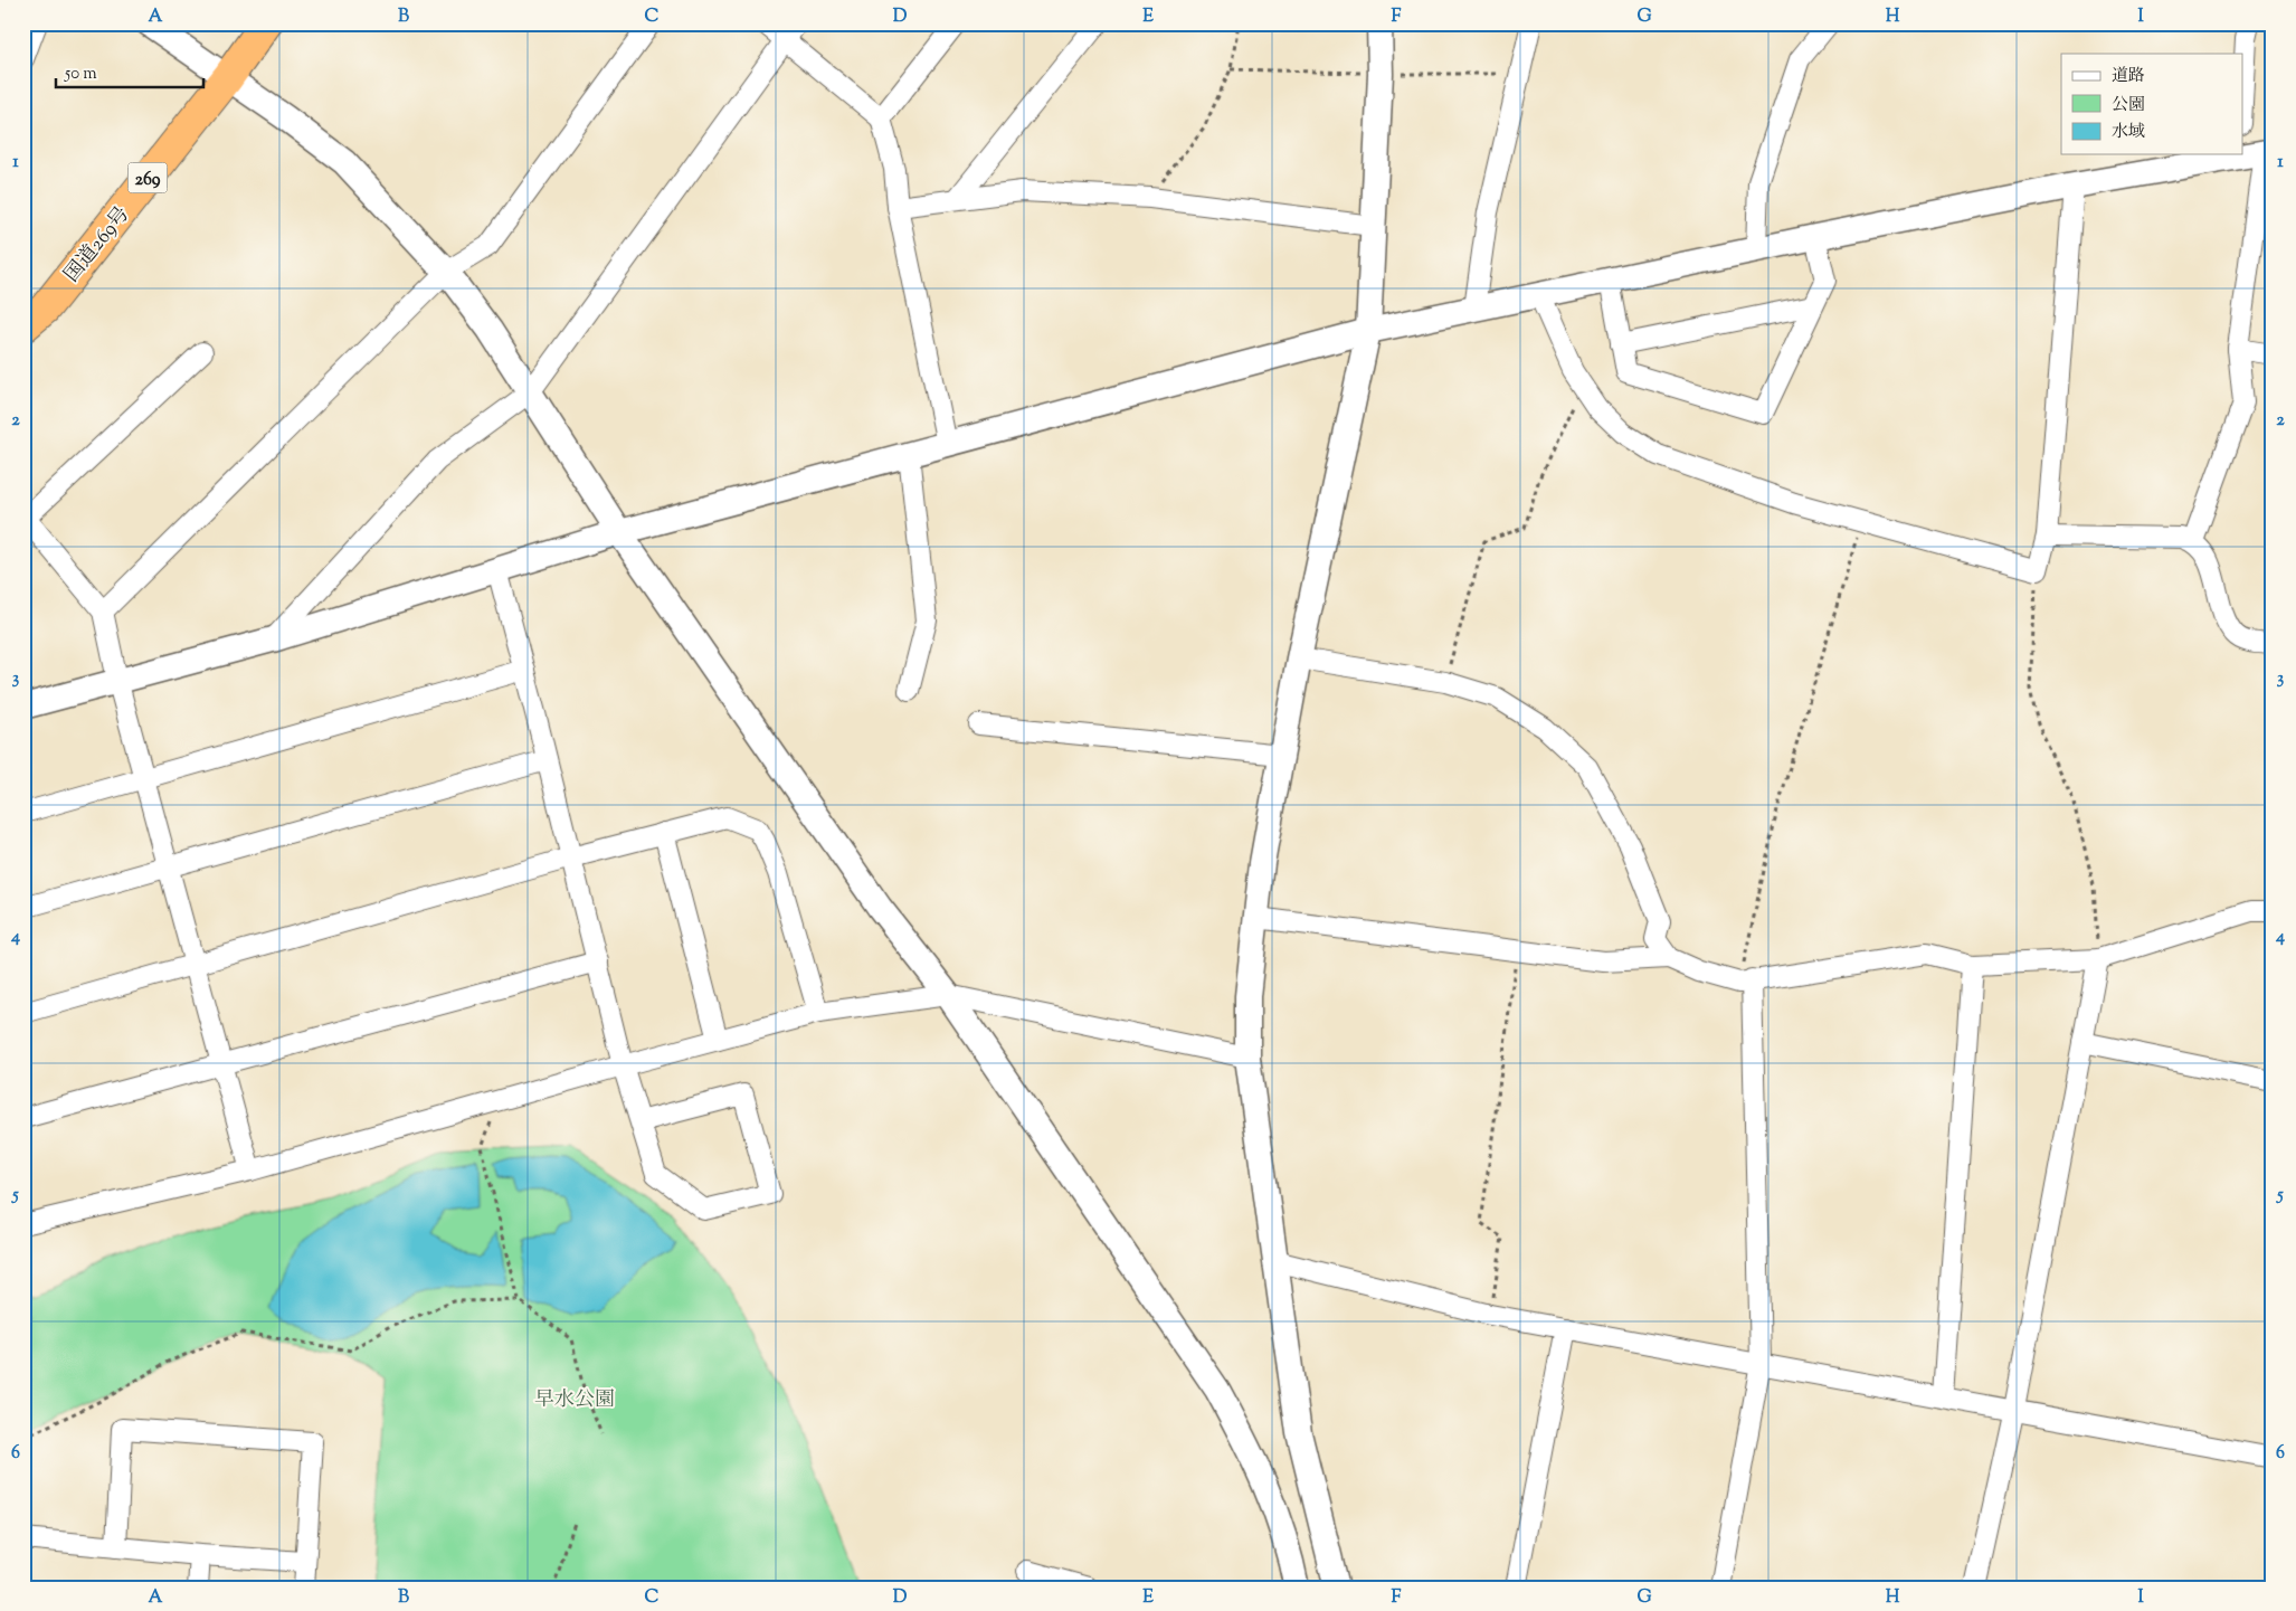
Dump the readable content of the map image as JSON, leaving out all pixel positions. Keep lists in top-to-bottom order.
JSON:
{
  "streets": {
    "highway": ["269", "国道269号"]
  },
  "parks": ["早水公園"],
  "legend": ["道路", "公園", "水域"],
  "scale_bar": "50 m",
  "grid": {
    "columns": [
      "A",
      "B",
      "C",
      "D",
      "E",
      "F",
      "G",
      "H",
      "I"
    ],
    "rows": [
      "1",
      "2",
      "3",
      "4",
      "5",
      "6"
    ]
  }
}
